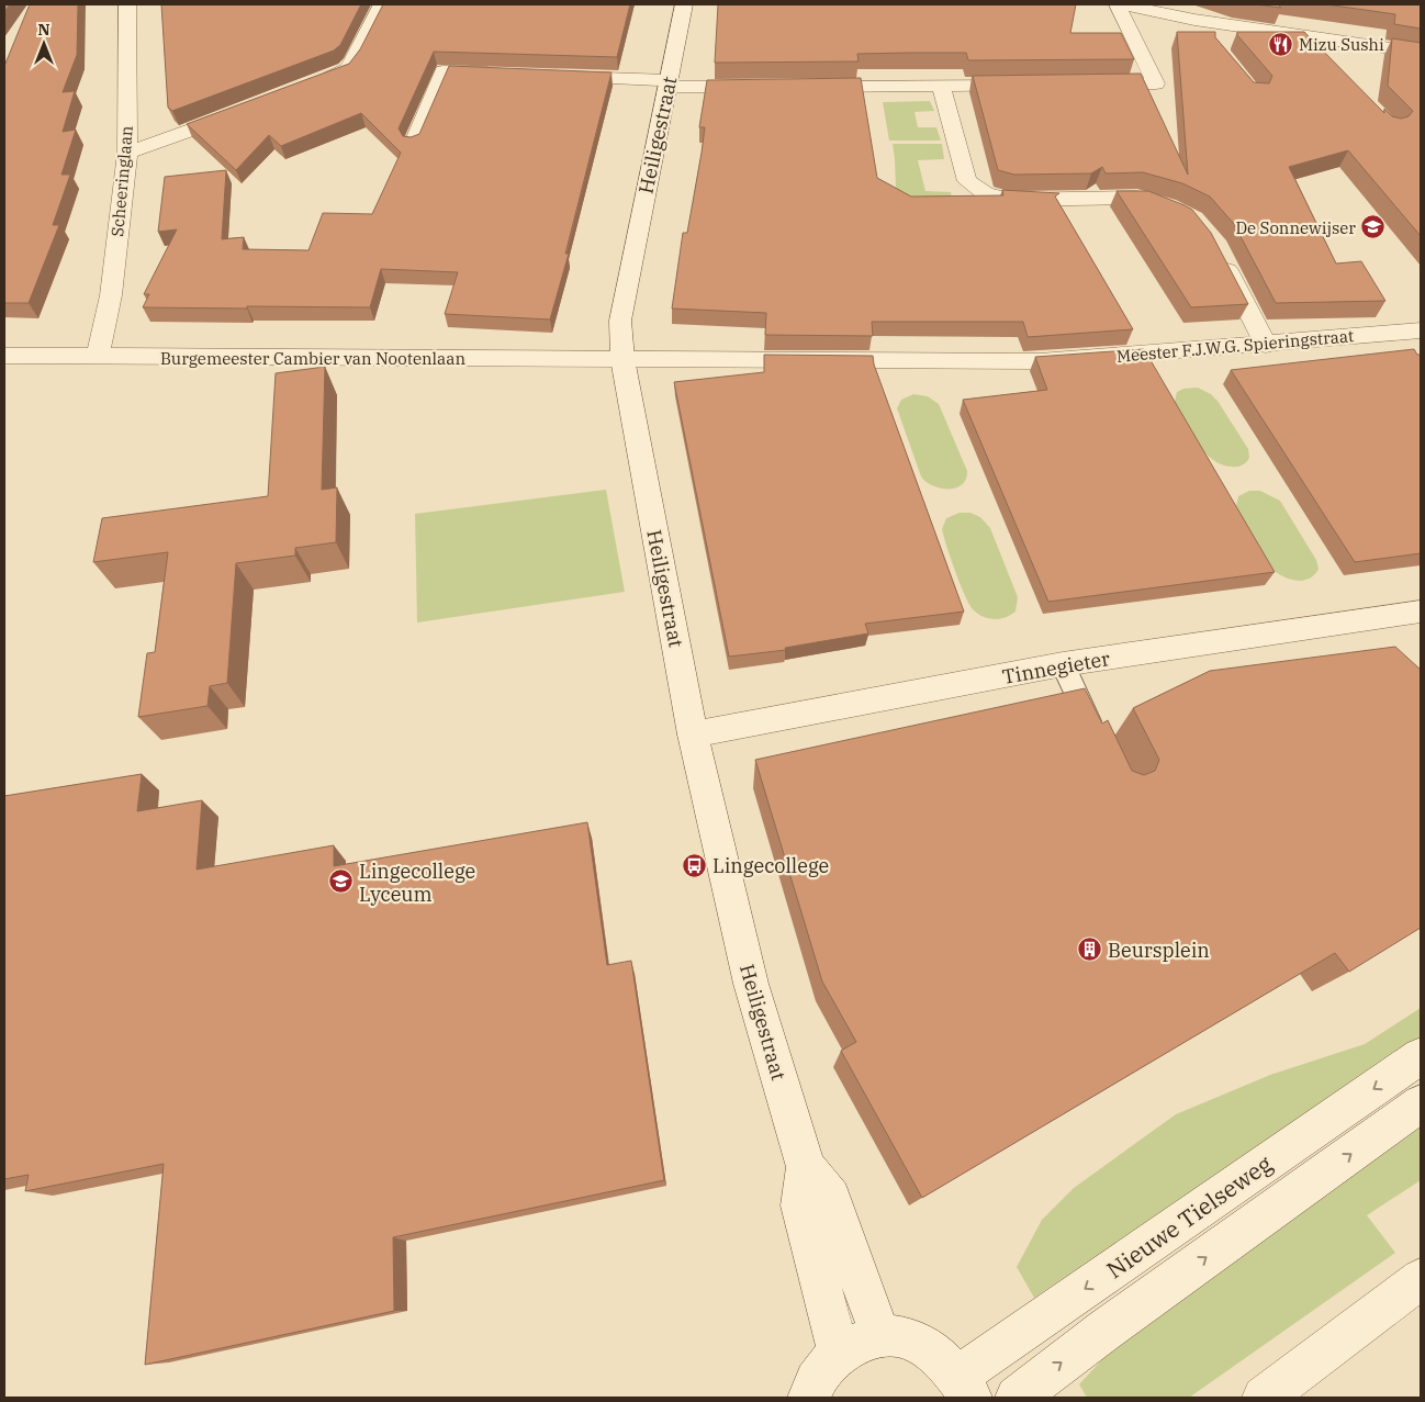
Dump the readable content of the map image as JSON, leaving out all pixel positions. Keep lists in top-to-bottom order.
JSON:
{
  "streets": {
    "street": [
      "Heiligestraat",
      "Scheeringlaan",
      "Meester F.J.W.G. Spieringstraat",
      "Burgemeester Cambier van Nootenlaan",
      "Tinnegieter",
      "Nieuwe Tielseweg"
    ]
  },
  "crossings": [
    ["Heiligestraat", "Meester F.J.W.G. Spieringstraat"],
    ["Heiligestraat", "Burgemeester Cambier van Nootenlaan"],
    ["Heiligestraat", "Tinnegieter"],
    ["Scheeringlaan", "Burgemeester Cambier van Nootenlaan"],
    ["Meester F.J.W.G. Spieringstraat", "Burgemeester Cambier van Nootenlaan"]
  ],
  "places": {
    "restaurant": ["Mizu Sushi"],
    "school or university": ["De Sonnewijser", "Lingecollege Lyceum"],
    "bus stop": ["Lingecollege"],
    "building": ["Beursplein"]
  },
  "north": "top"
}
